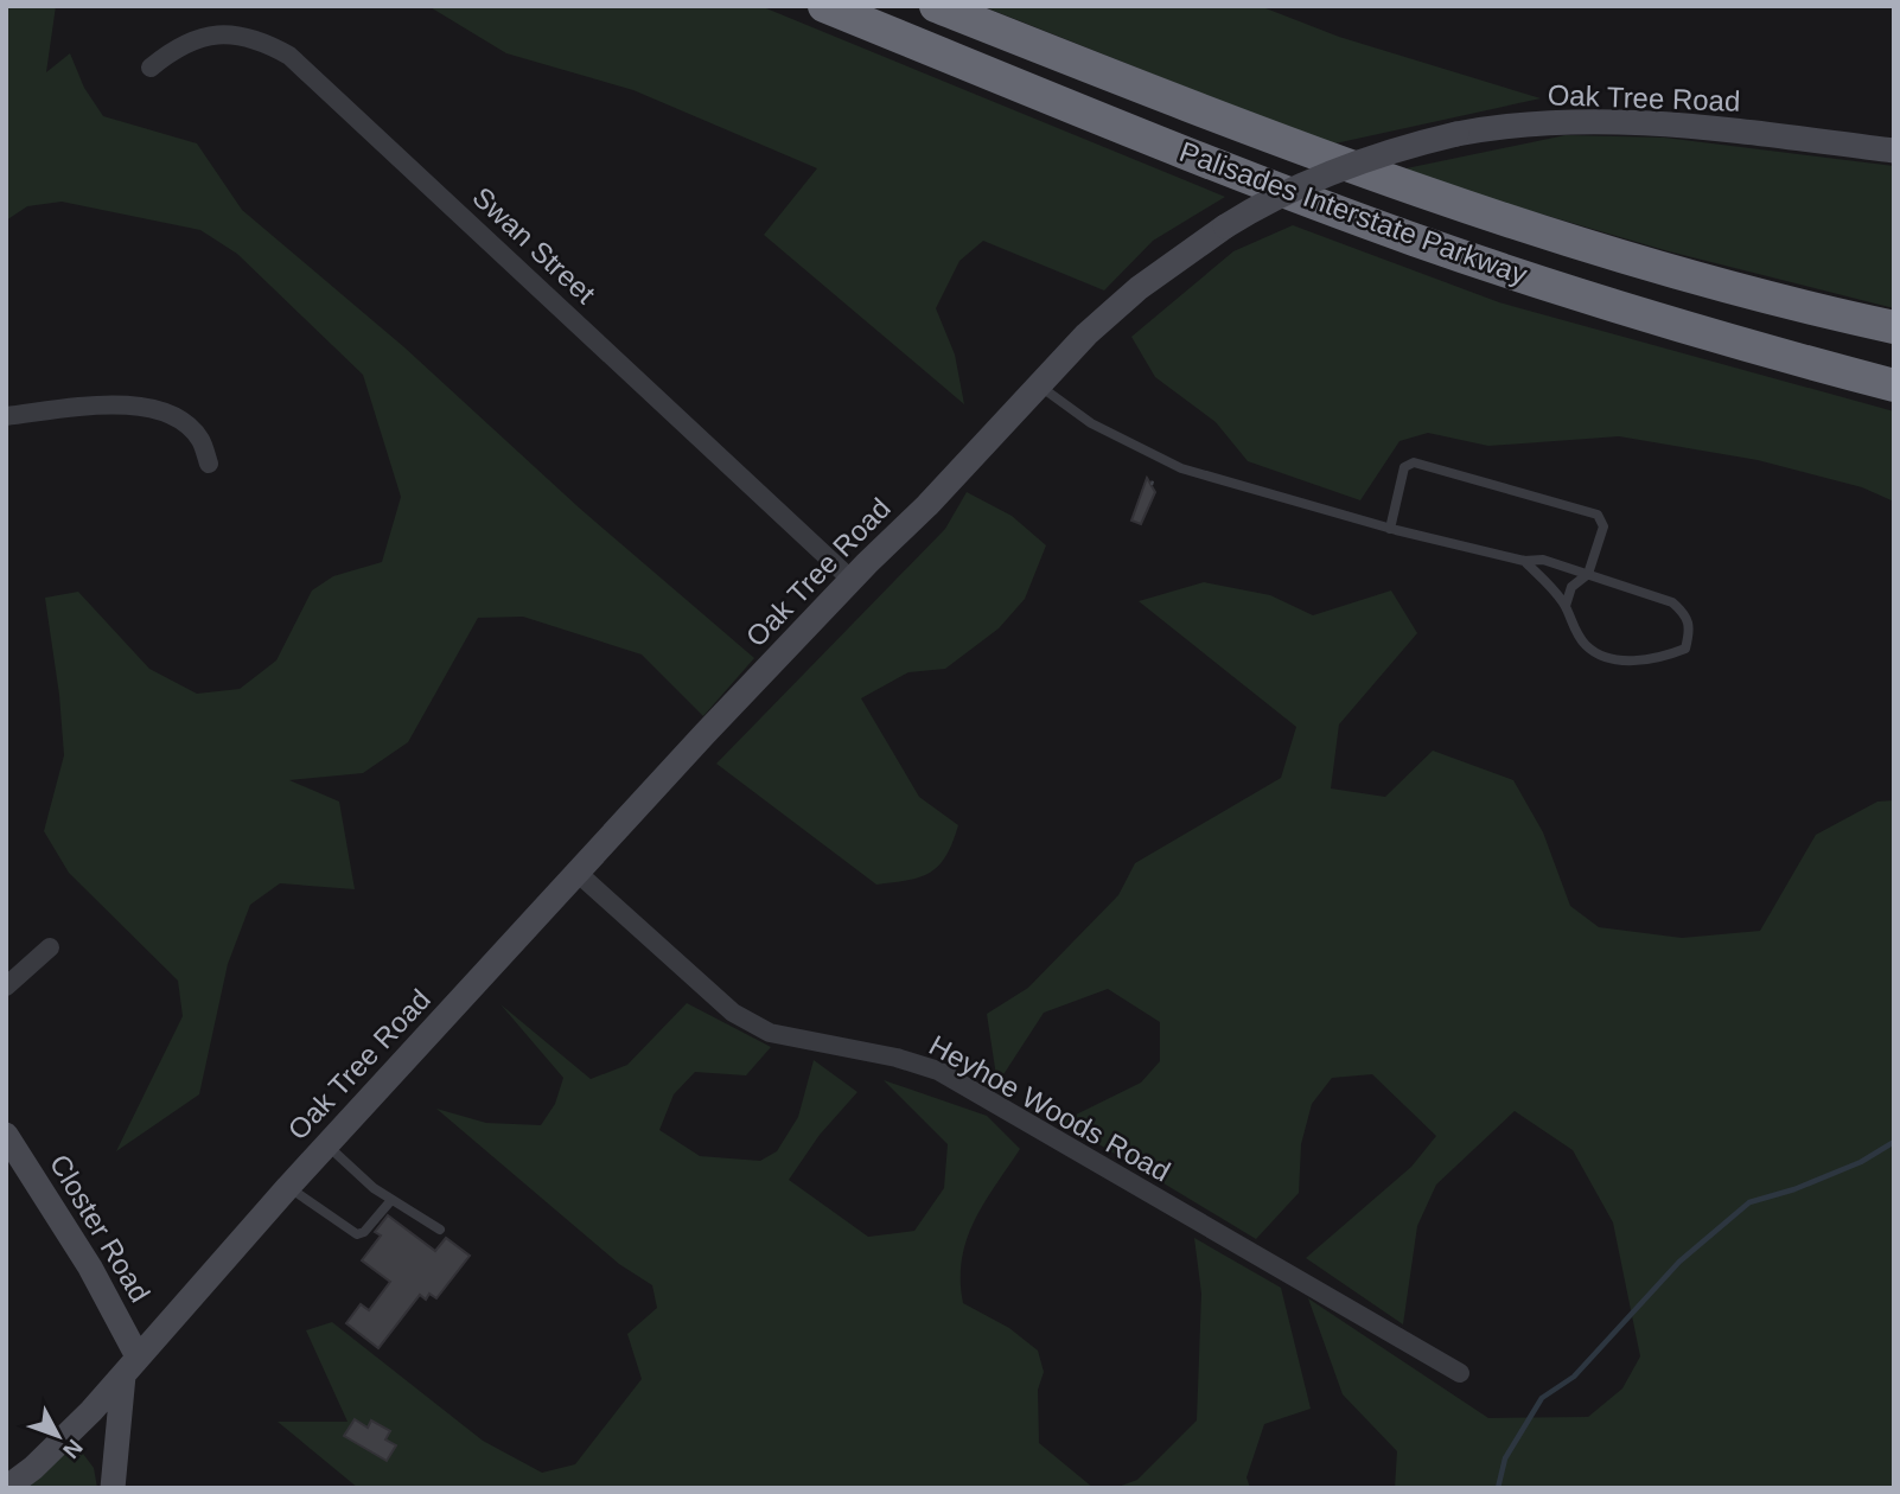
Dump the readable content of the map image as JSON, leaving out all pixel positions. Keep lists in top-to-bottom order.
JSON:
{
  "streets": {
    "highway": ["Palisades Interstate Parkway"],
    "street": [
      "Oak Tree Road",
      "Swan Street",
      "Heyhoe Woods Road",
      "Closter Road"
    ]
  },
  "crossings": [
    ["Oak Tree Road", "Swan Street"],
    ["Oak Tree Road", "Heyhoe Woods Road"],
    ["Oak Tree Road", "Closter Road"]
  ],
  "north": "bottom right"
}
